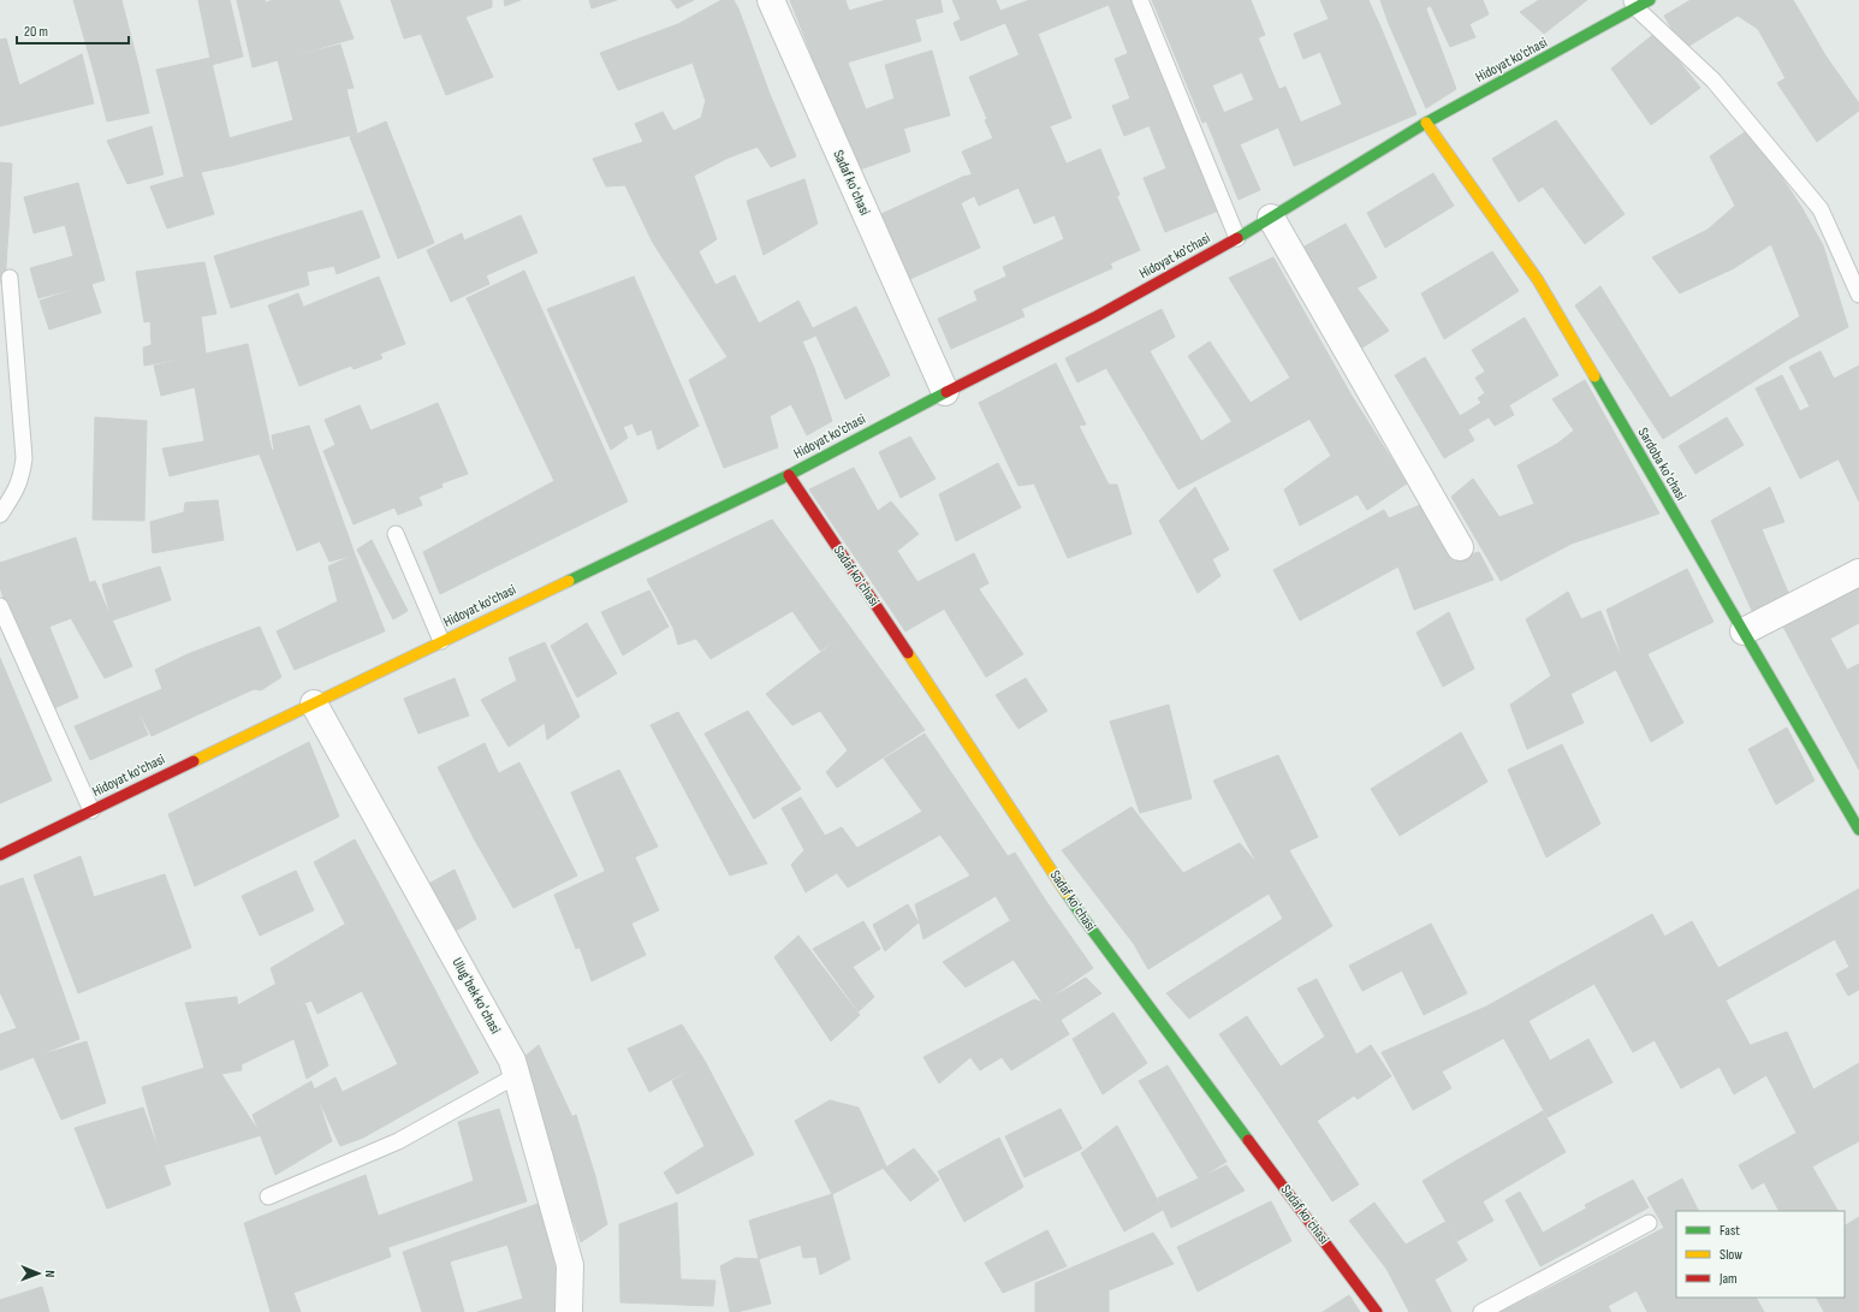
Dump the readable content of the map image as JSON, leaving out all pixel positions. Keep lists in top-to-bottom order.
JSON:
{
  "streets": {
    "street": [
      "Hidoyat ko'chasi",
      "Sadaf koʻchasi",
      "Sardoba koʻchasi",
      "Ulugʻbek koʻchasi"
    ]
  },
  "crossings": [
    ["Hidoyat ko'chasi", "Sadaf koʻchasi"],
    ["Hidoyat ko'chasi", "Sardoba koʻchasi"],
    ["Hidoyat ko'chasi", "Ulugʻbek koʻchasi"]
  ],
  "legend": ["Fast", "Slow", "Jam"],
  "scale_bar": "20 m",
  "north": "right"
}
